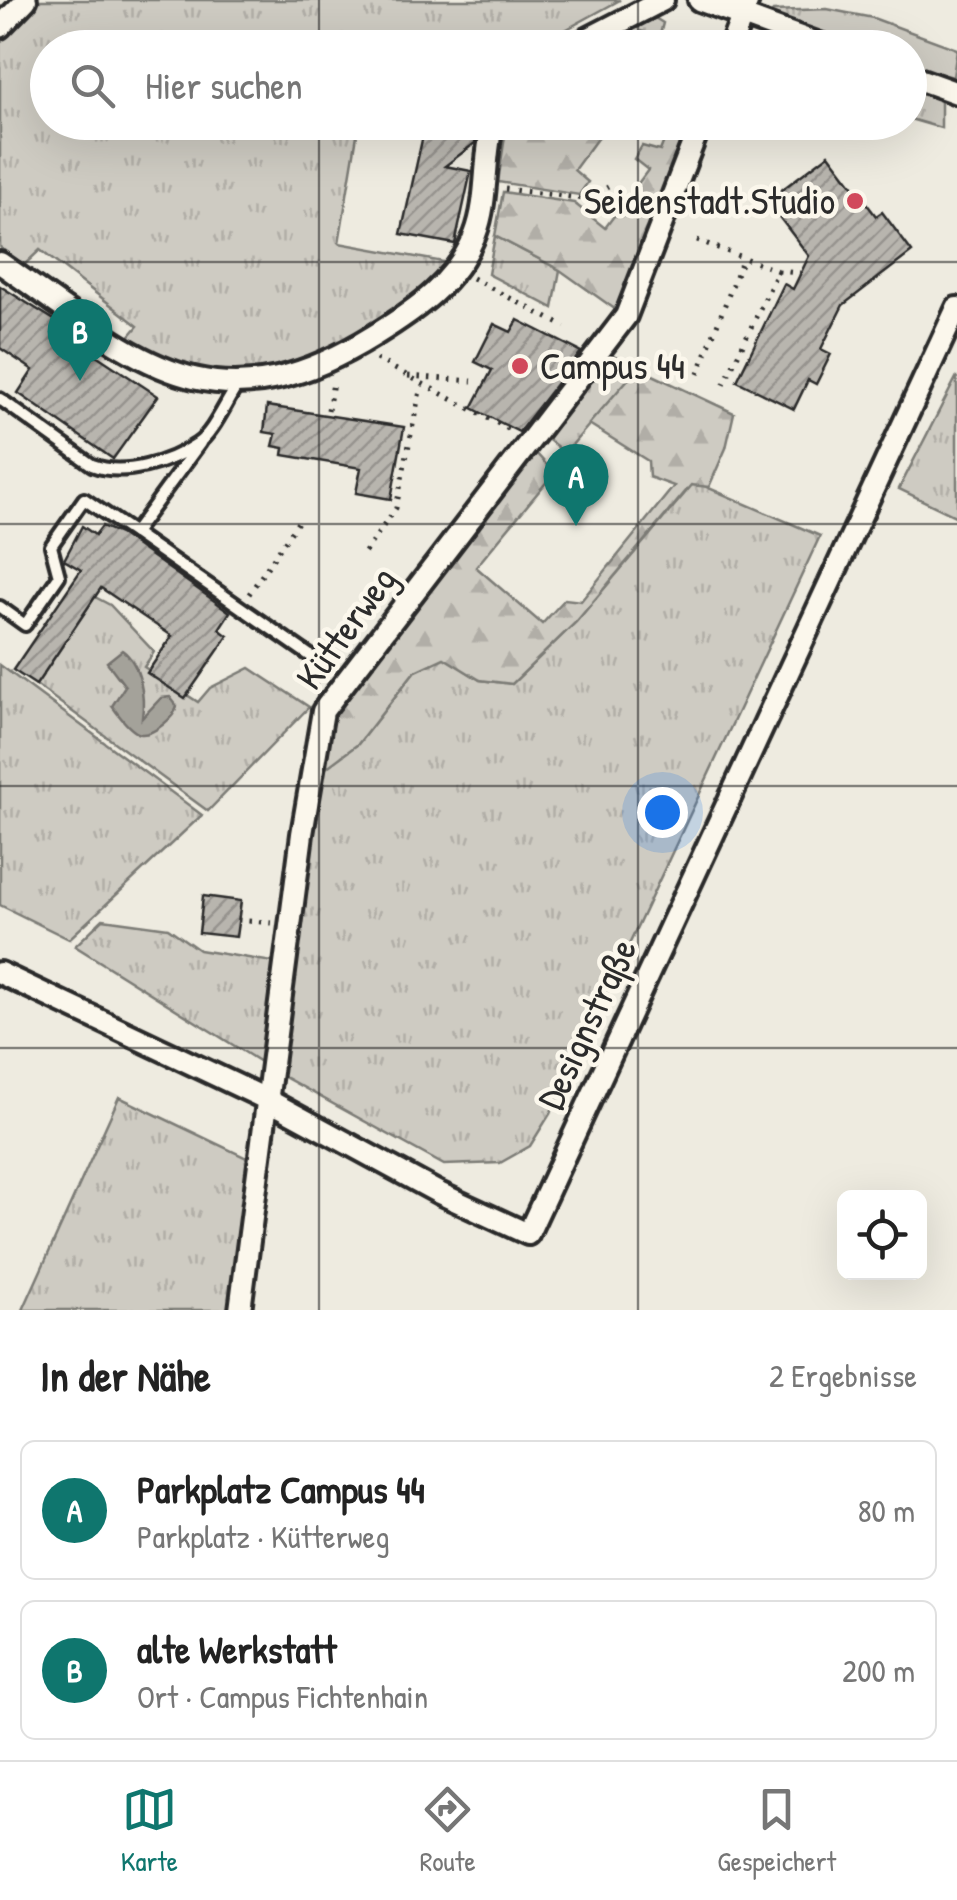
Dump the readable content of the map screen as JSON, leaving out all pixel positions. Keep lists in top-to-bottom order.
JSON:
{
  "streets": {
    "street": ["Kütterweg", "Designstraße"]
  },
  "crossings": [
    ["Kütterweg", "Designstraße"]
  ],
  "places": ["Seidenstadt.Studio", "Campus 44"],
  "page": {
    "search": "Hier suchen",
    "pins": ["B", "A"],
    "heading": ["In der Nähe", "2 Ergebnisse"],
    "list": [
      {
        "mark": "A",
        "name": "Parkplatz Campus 44",
        "note": "Parkplatz · Kütterweg",
        "value": "80 m"
      },
      {
        "mark": "B",
        "name": "alte Werkstatt",
        "note": "Ort · Campus Fichtenhain",
        "value": "200 m"
      }
    ],
    "nav": ["Karte", "Route", "Gespeichert"]
  }
}
